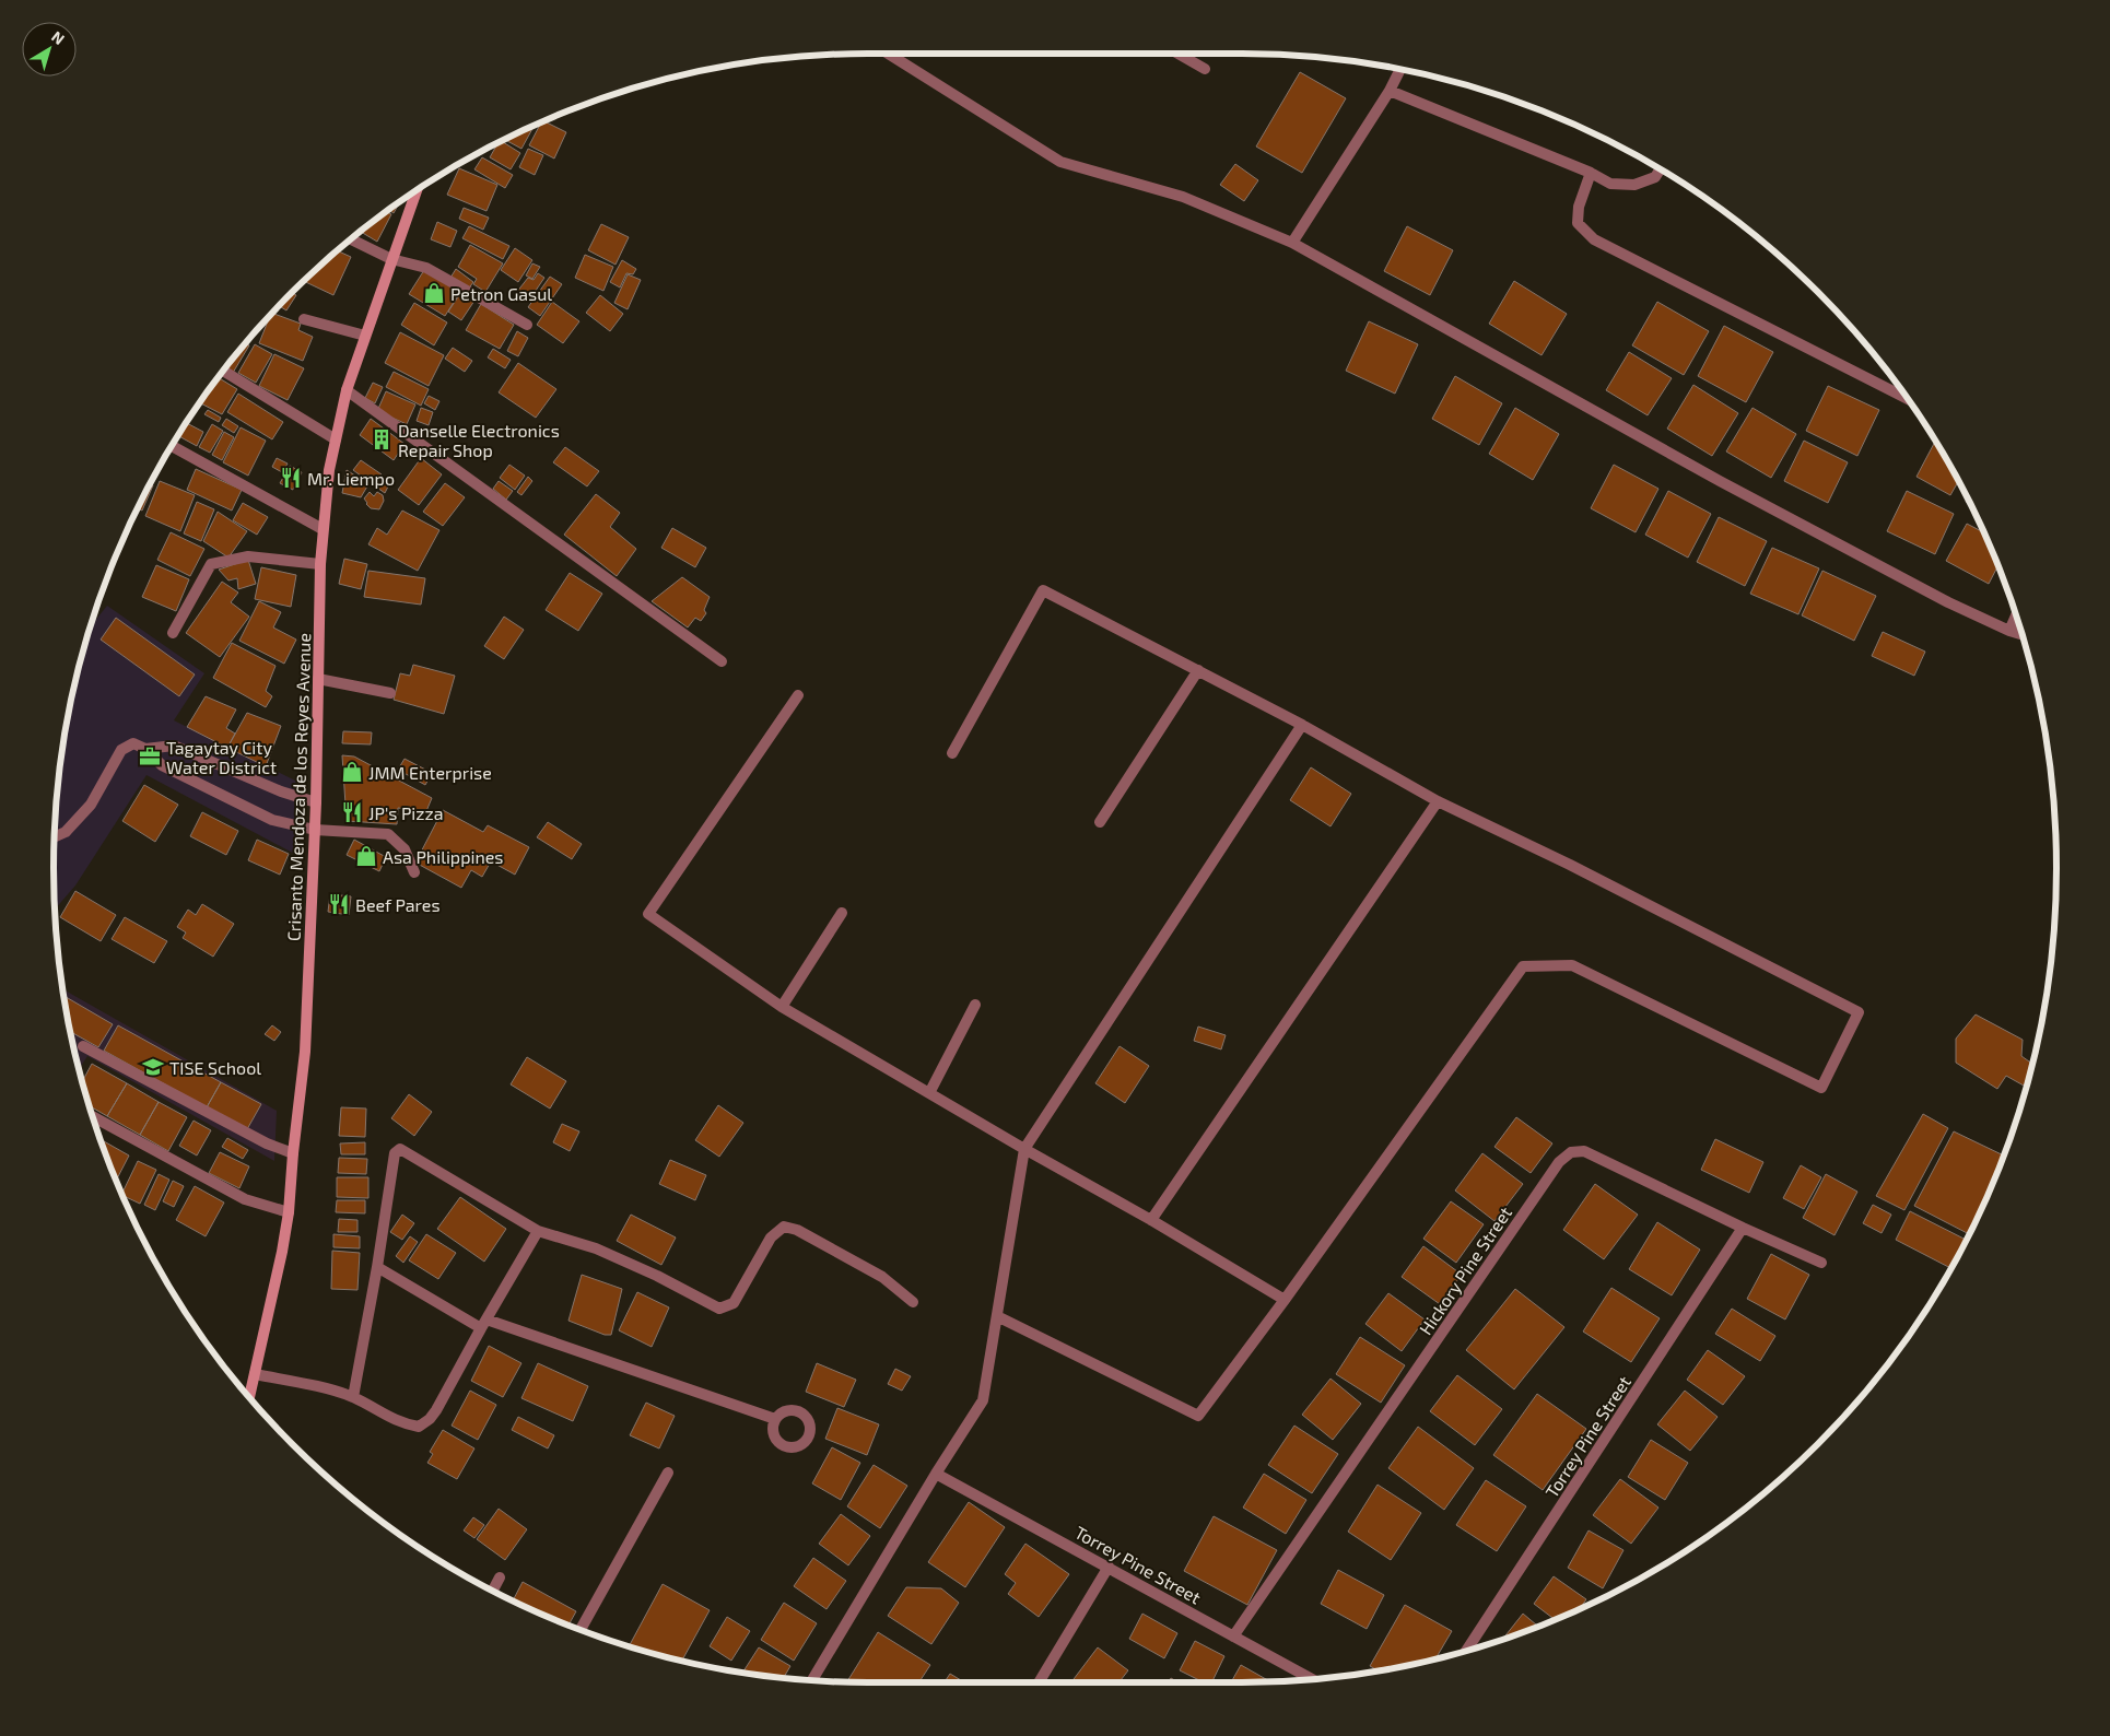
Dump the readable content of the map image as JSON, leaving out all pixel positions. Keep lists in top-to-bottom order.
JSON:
{
  "streets": {
    "main road": ["Crisanto Mendoza de los Reyes Avenue"],
    "street": ["Hickory Pine Street", "Torrey Pine Street"]
  },
  "crossings": [
    ["Hickory Pine Street", "Torrey Pine Street"]
  ],
  "places": {
    "shop": ["Petron Gasul", "JMM Enterprise", "Asa Philippines"],
    "building": ["Danselle Electronics Repair Shop"],
    "restaurant": ["Mr. Liempo", "JP's Pizza", "Beef Pares"],
    "office": ["Tagaytay City Water District"],
    "school or university": ["TISE School"]
  },
  "north": "top right"
}
